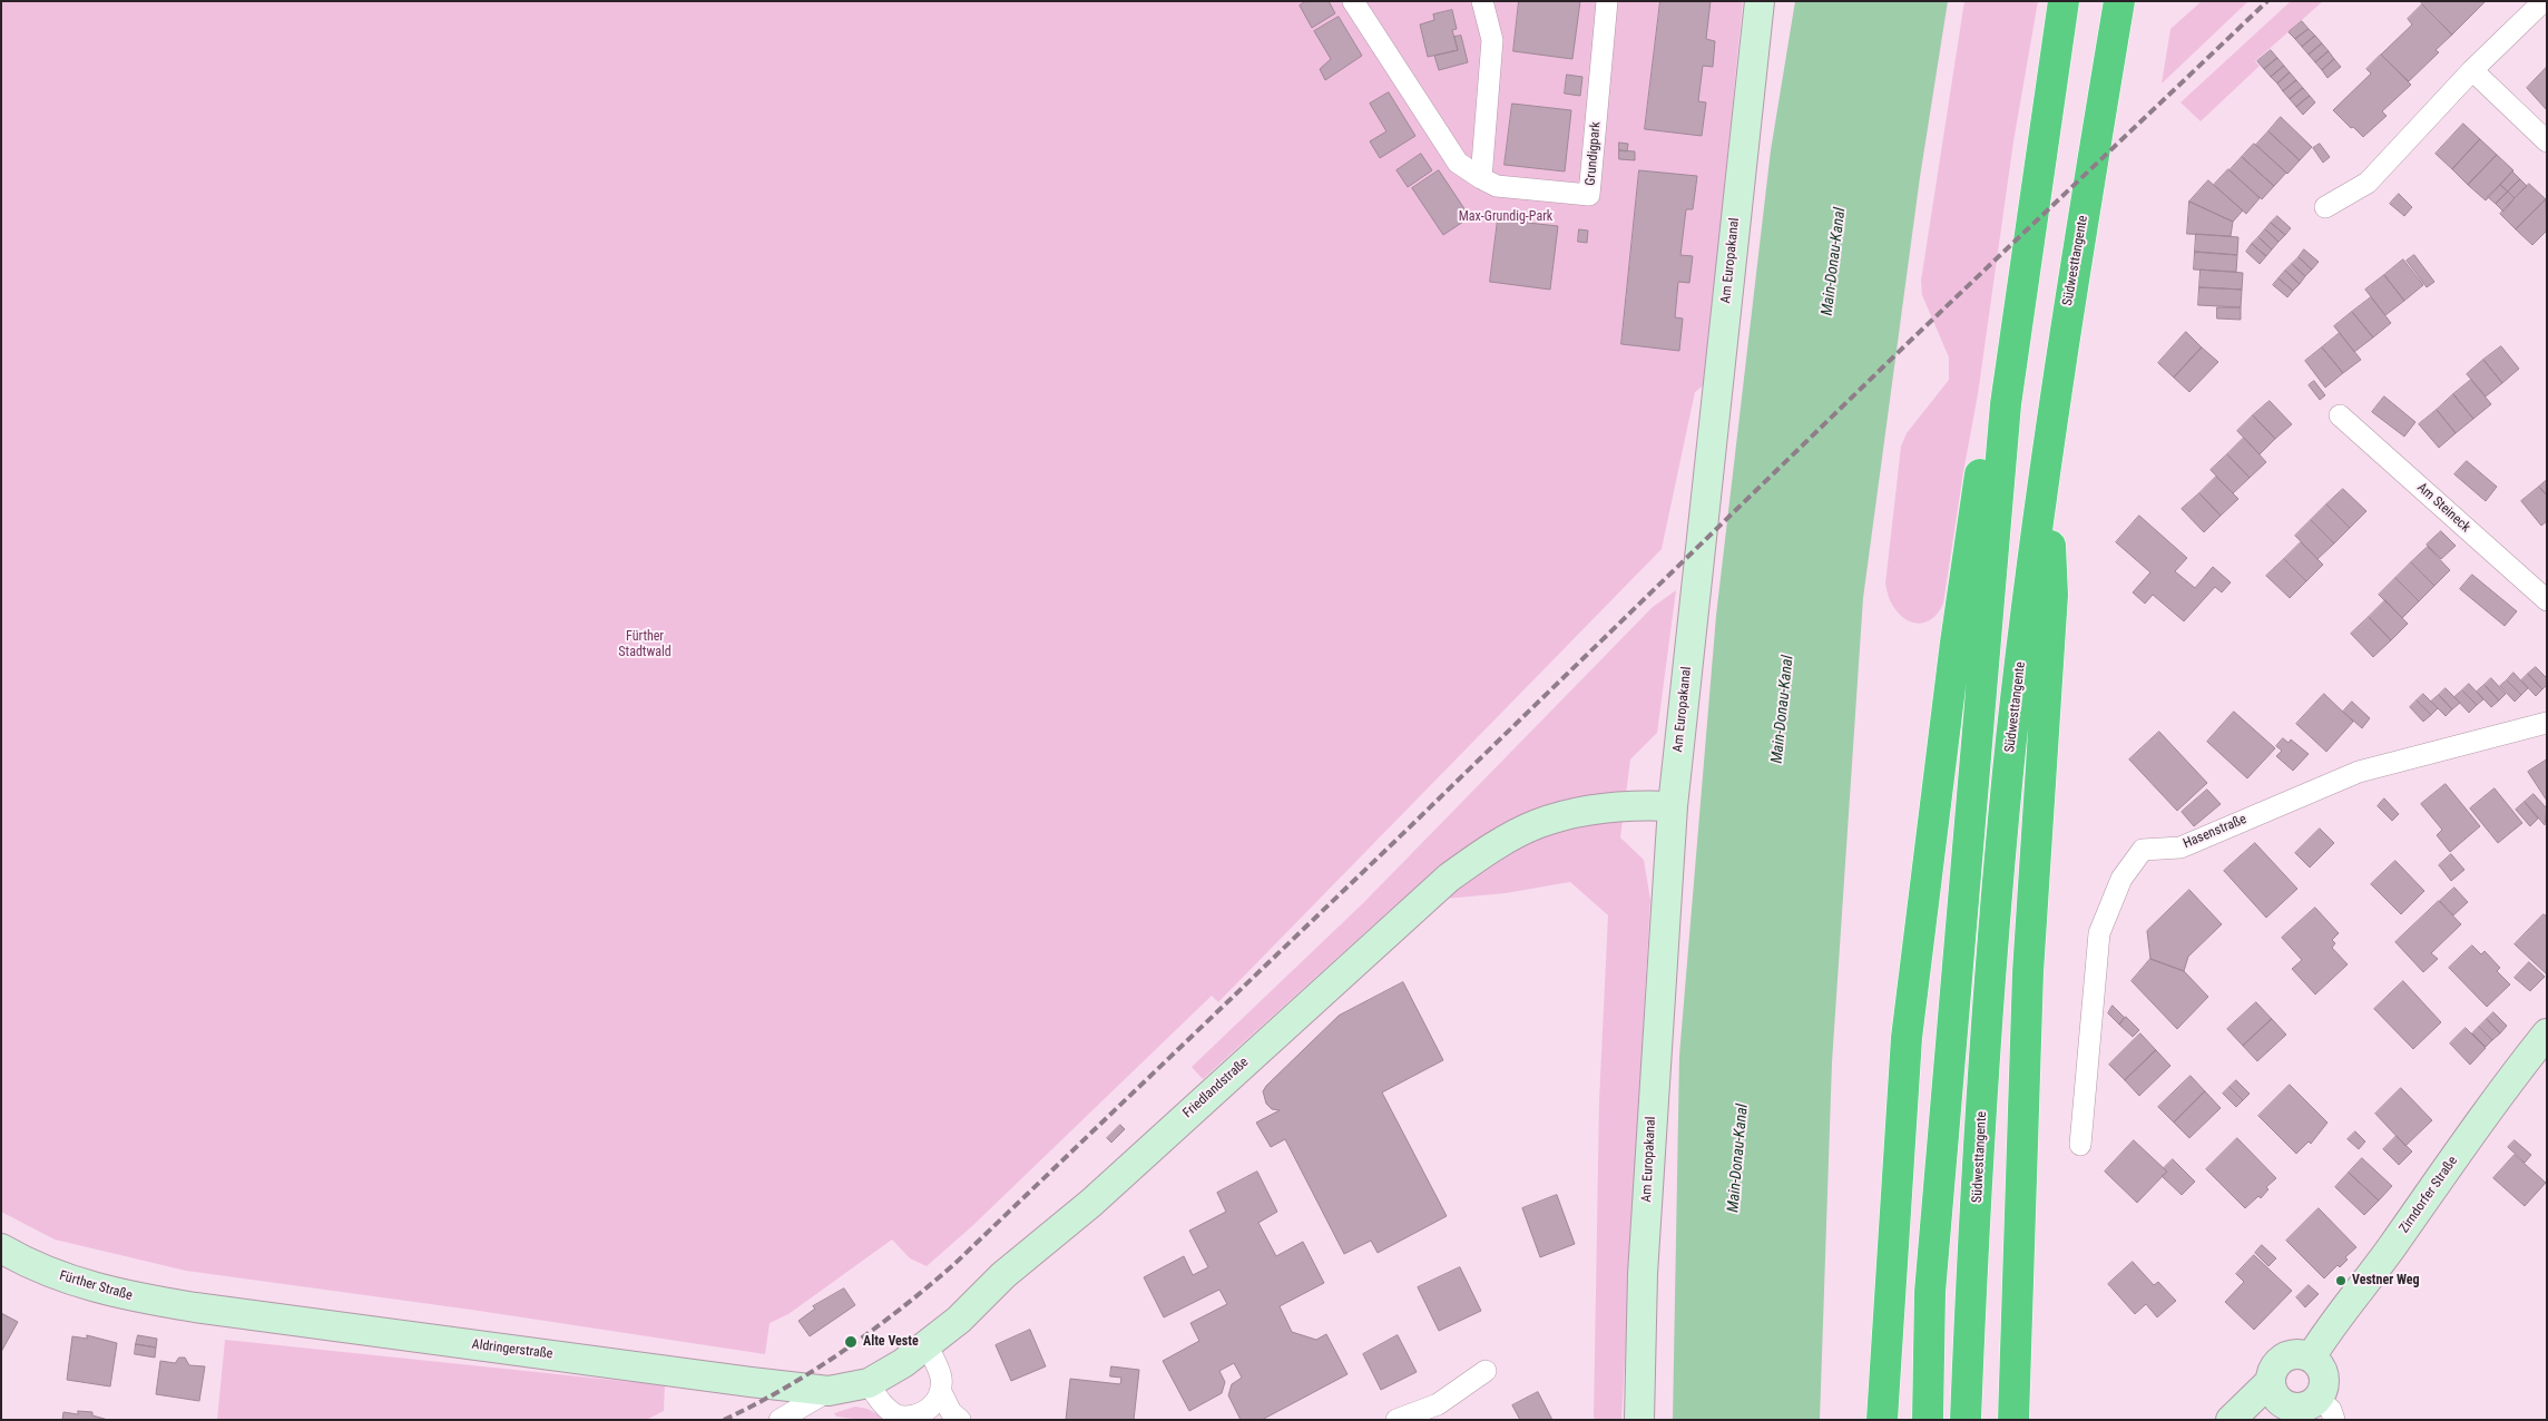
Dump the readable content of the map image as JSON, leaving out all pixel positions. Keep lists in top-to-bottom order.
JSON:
{
  "streets": {
    "highway": ["Südwesttangente"],
    "main road": [
      "Am Europakanal",
      "Friedlandstraße",
      "Zirndorfer Straße",
      "Fürther Straße",
      "Aldringerstraße"
    ],
    "street": ["Grundigpark", "Am Steineck", "Hasenstraße"]
  },
  "crossings": [
    ["Am Europakanal", "Friedlandstraße"],
    ["Friedlandstraße", "Aldringerstraße"],
    ["Fürther Straße", "Aldringerstraße"]
  ],
  "water": ["Main-Donau-Kanal"],
  "parks": ["Max-Grundig-Park", "Fürther Stadtwald"],
  "places": ["Vestner Weg", "Alte Veste"]
}
